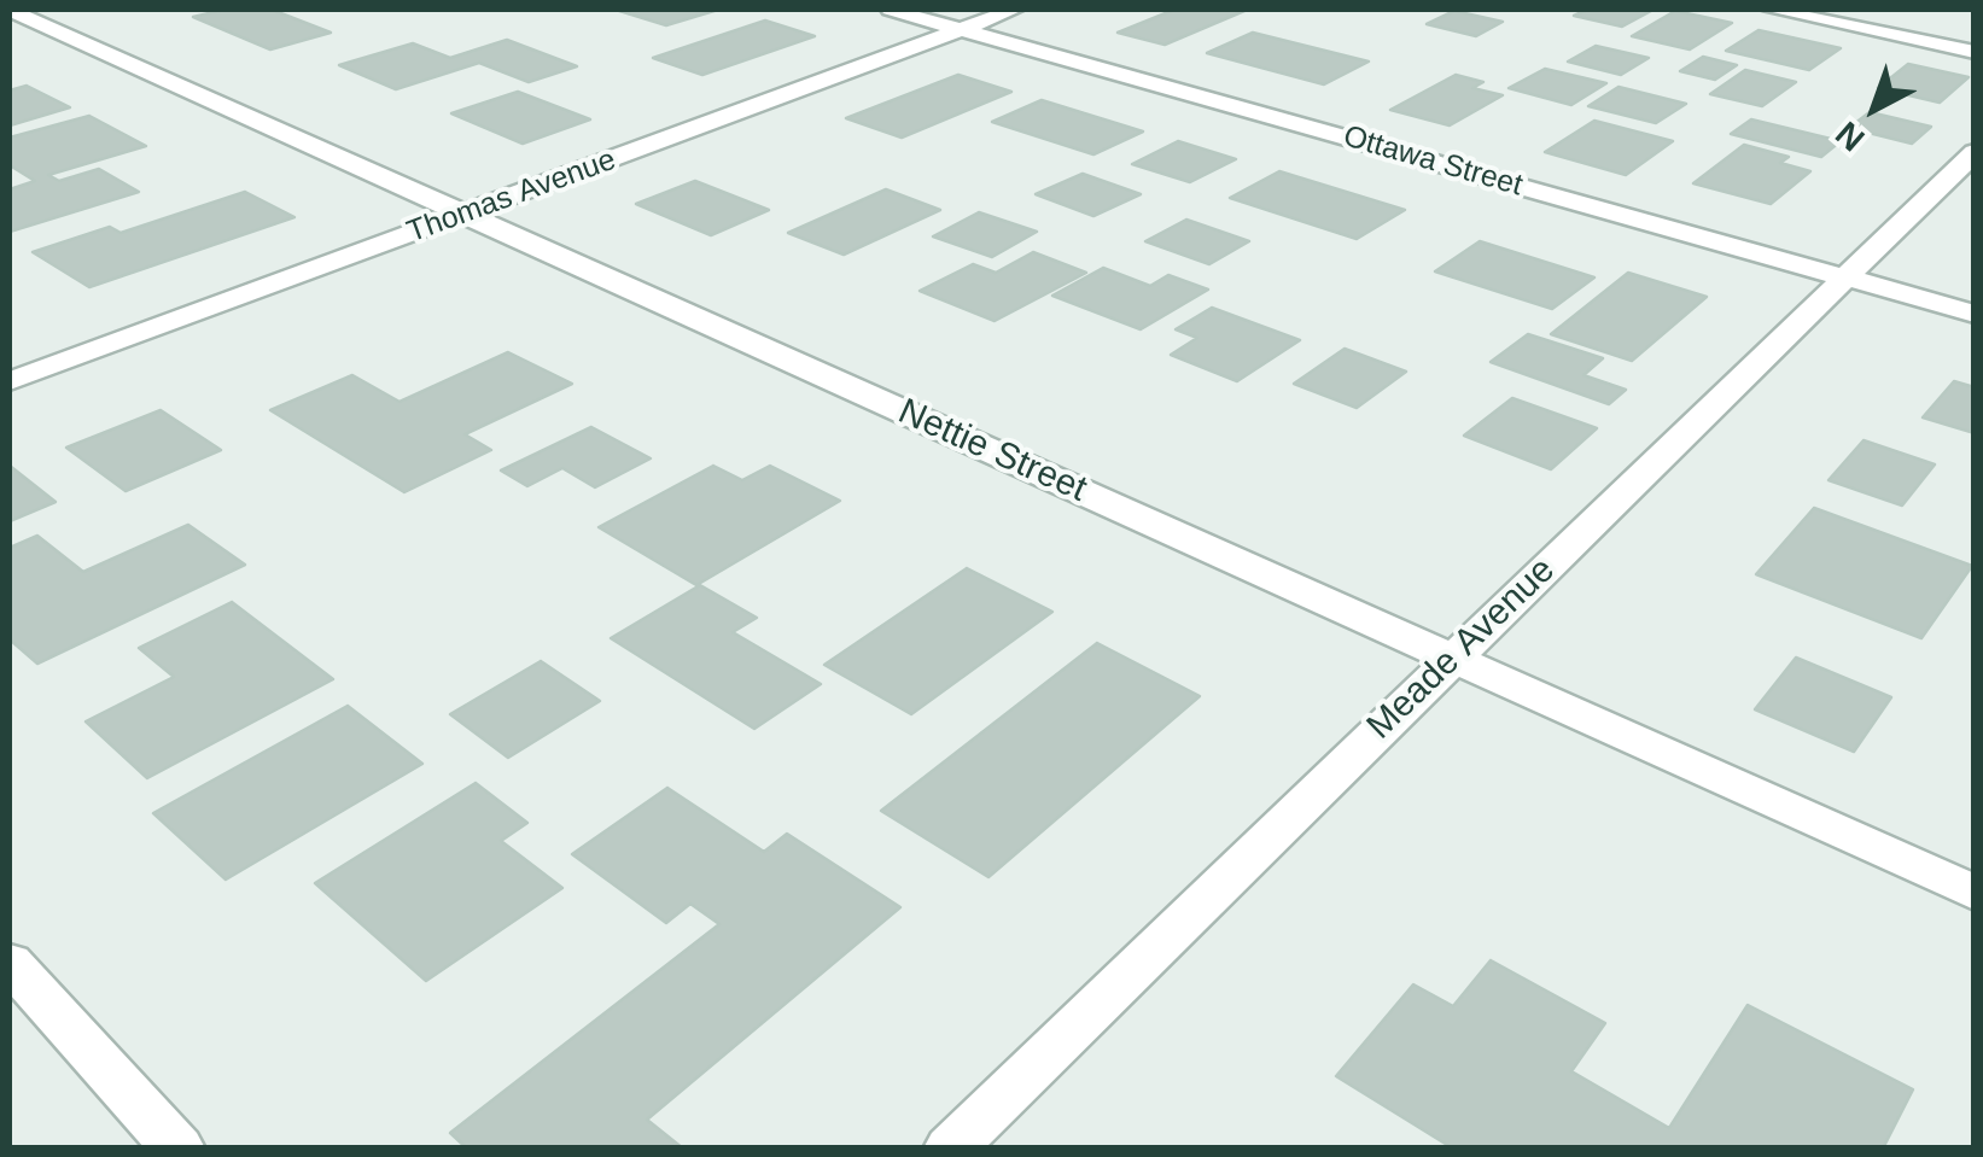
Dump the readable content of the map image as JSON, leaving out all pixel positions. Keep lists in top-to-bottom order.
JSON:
{
  "streets": {
    "street": [
      "Ottawa Street",
      "Thomas Avenue",
      "Nettie Street",
      "Meade Avenue"
    ]
  },
  "crossings": [
    ["Ottawa Street", "Thomas Avenue"],
    ["Ottawa Street", "Meade Avenue"],
    ["Thomas Avenue", "Nettie Street"],
    ["Nettie Street", "Meade Avenue"]
  ],
  "north": "bottom left"
}
